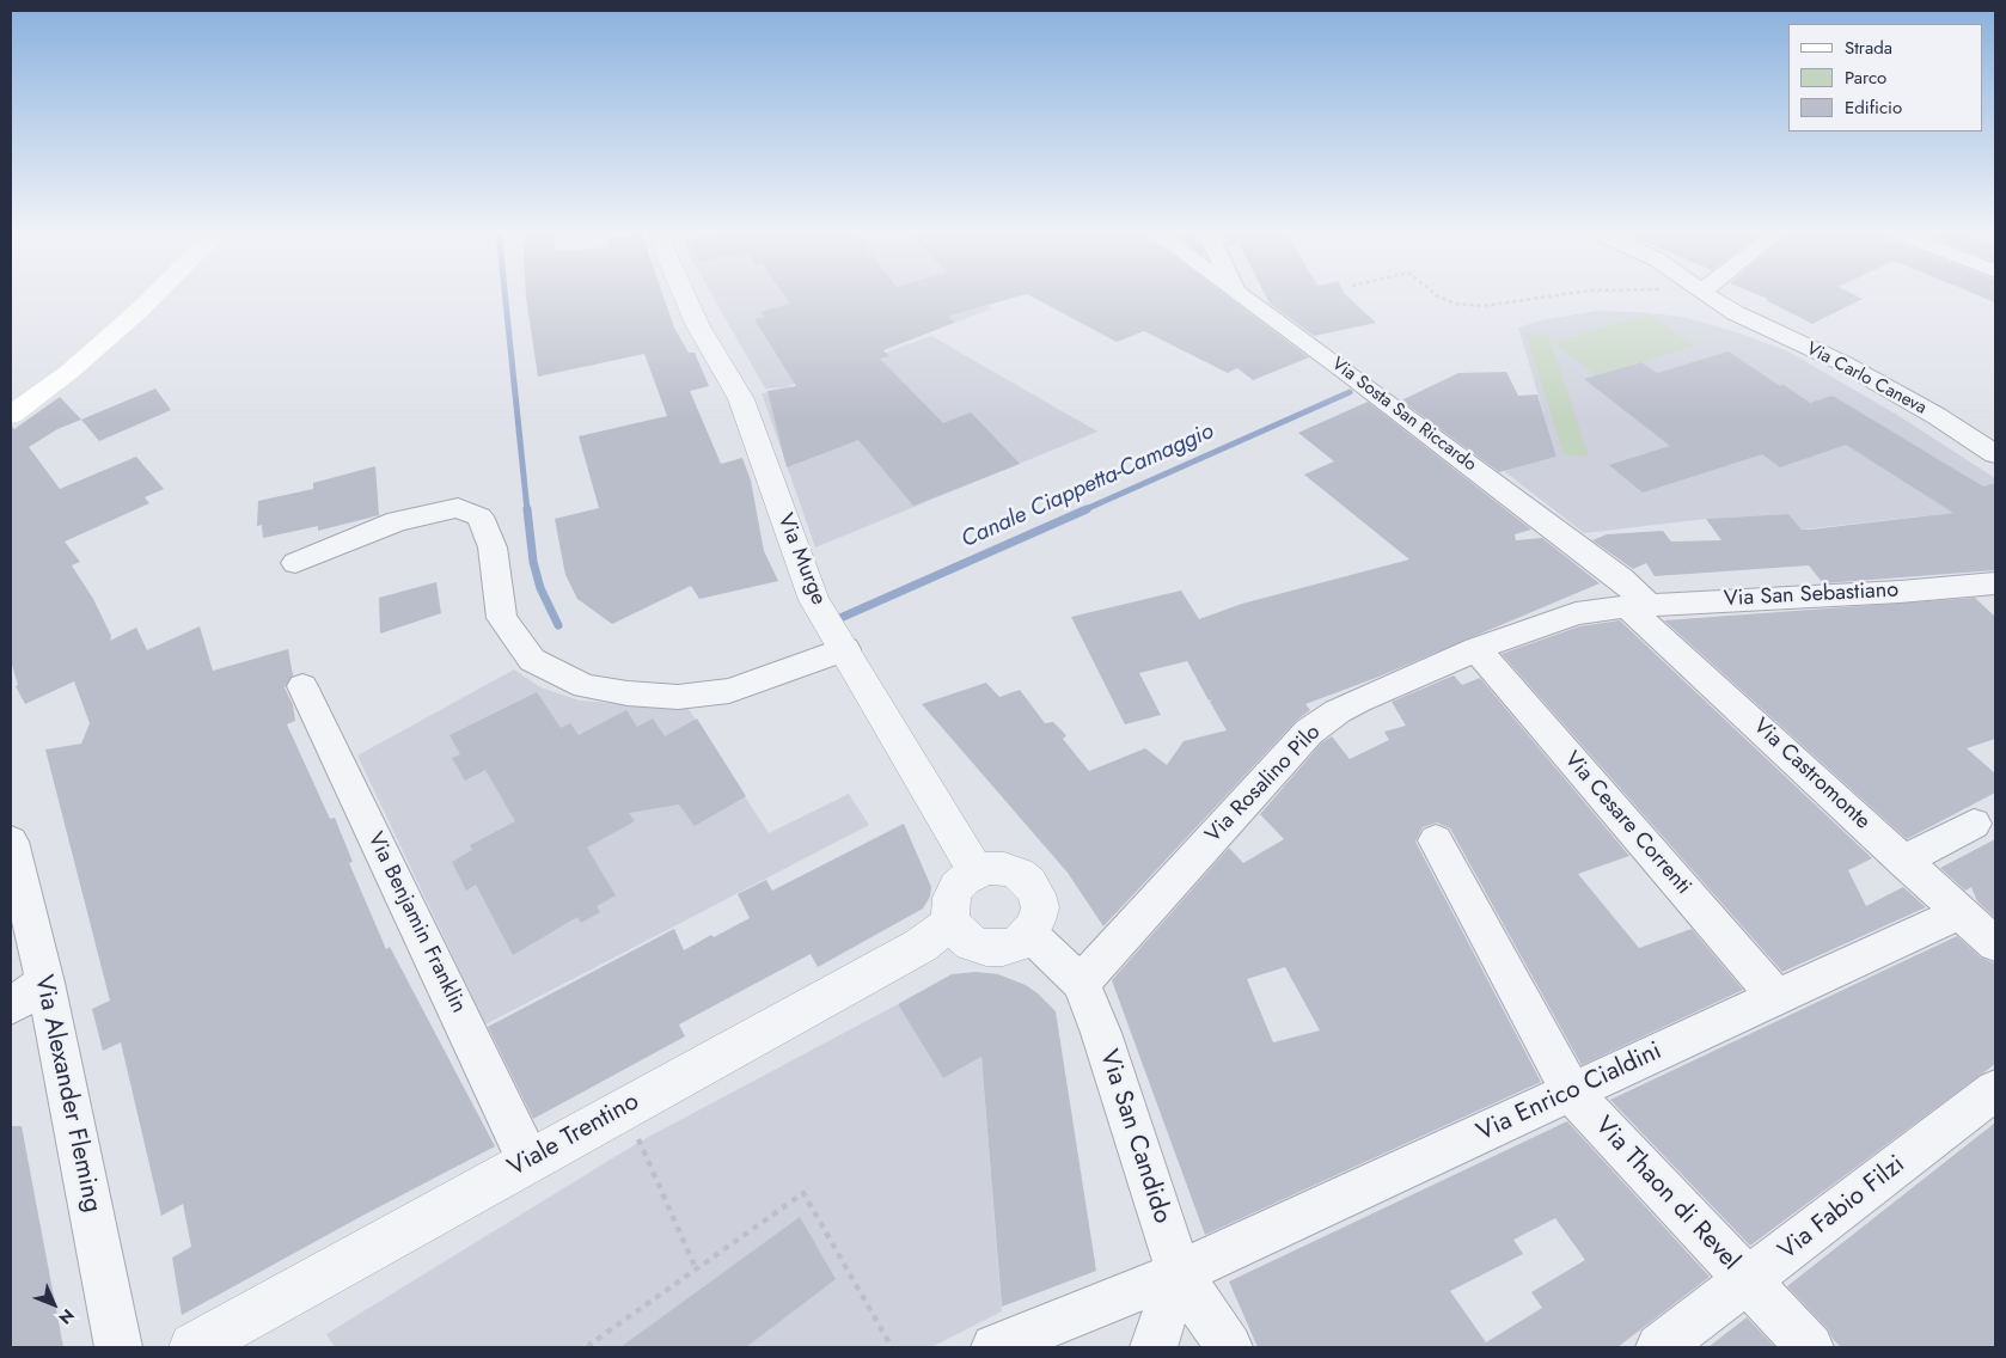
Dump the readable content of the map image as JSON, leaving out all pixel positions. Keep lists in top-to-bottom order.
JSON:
{
  "streets": {
    "street": [
      "Via Carlo Caneva",
      "Via Sosta San Riccardo",
      "Via Murge",
      "Via San Sebastiano",
      "Via Castromonte",
      "Via Rosalino Pilo",
      "Via Cesare Correnti",
      "Via Benjamin Franklin",
      "Via Enrico Cialdini",
      "Via Alexander Fleming",
      "Viale Trentino",
      "Via San Candido",
      "Via Thaon di Revel",
      "Via Fabio Filzi"
    ]
  },
  "crossings": [
    ["Via Sosta San Riccardo", "Via San Sebastiano"],
    ["Via Sosta San Riccardo", "Via Castromonte"],
    ["Via Sosta San Riccardo", "Via Rosalino Pilo"],
    ["Via Murge", "Viale Trentino"],
    ["Via Murge", "Via San Candido"],
    ["Via San Sebastiano", "Via Castromonte"],
    ["Via San Sebastiano", "Via Rosalino Pilo"],
    ["Via Castromonte", "Via Rosalino Pilo"],
    ["Via Castromonte", "Via Enrico Cialdini"],
    ["Via Rosalino Pilo", "Via Cesare Correnti"],
    ["Via Rosalino Pilo", "Via San Candido"],
    ["Via Cesare Correnti", "Via Enrico Cialdini"],
    ["Via Benjamin Franklin", "Viale Trentino"],
    ["Via Enrico Cialdini", "Via San Candido"],
    ["Via Enrico Cialdini", "Via Thaon di Revel"],
    ["Viale Trentino", "Via San Candido"],
    ["Via Thaon di Revel", "Via Fabio Filzi"]
  ],
  "water": ["Canale Ciappetta-Camaggio"],
  "legend": ["Strada", "Parco", "Edificio"],
  "north": "bottom right"
}
